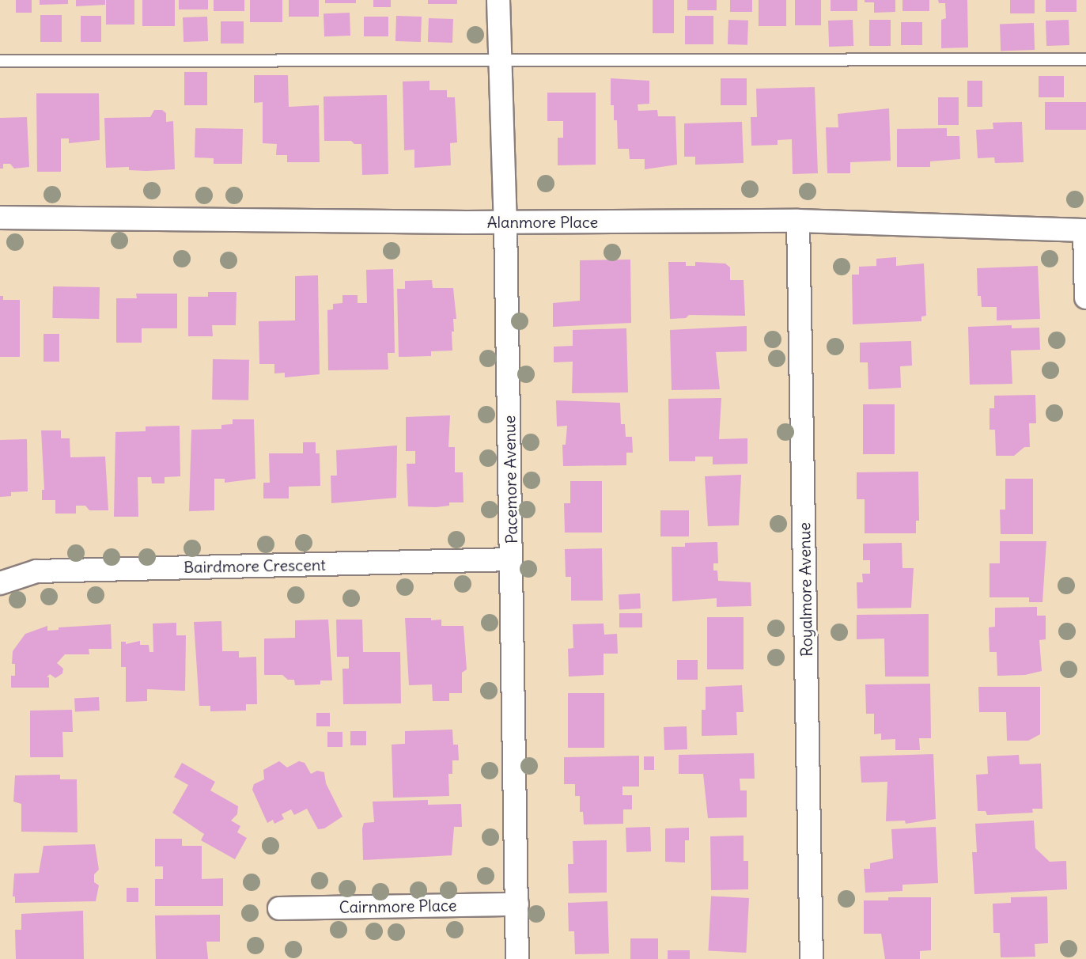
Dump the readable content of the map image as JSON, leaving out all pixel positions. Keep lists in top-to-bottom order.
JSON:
{
  "streets": {
    "street": [
      "Alanmore Place",
      "Pacemore Avenue",
      "Bairdmore Crescent",
      "Royalmore Avenue",
      "Cairnmore Place"
    ]
  },
  "crossings": [
    ["Alanmore Place", "Pacemore Avenue"],
    ["Alanmore Place", "Royalmore Avenue"],
    ["Pacemore Avenue", "Bairdmore Crescent"],
    ["Pacemore Avenue", "Cairnmore Place"]
  ]
}
